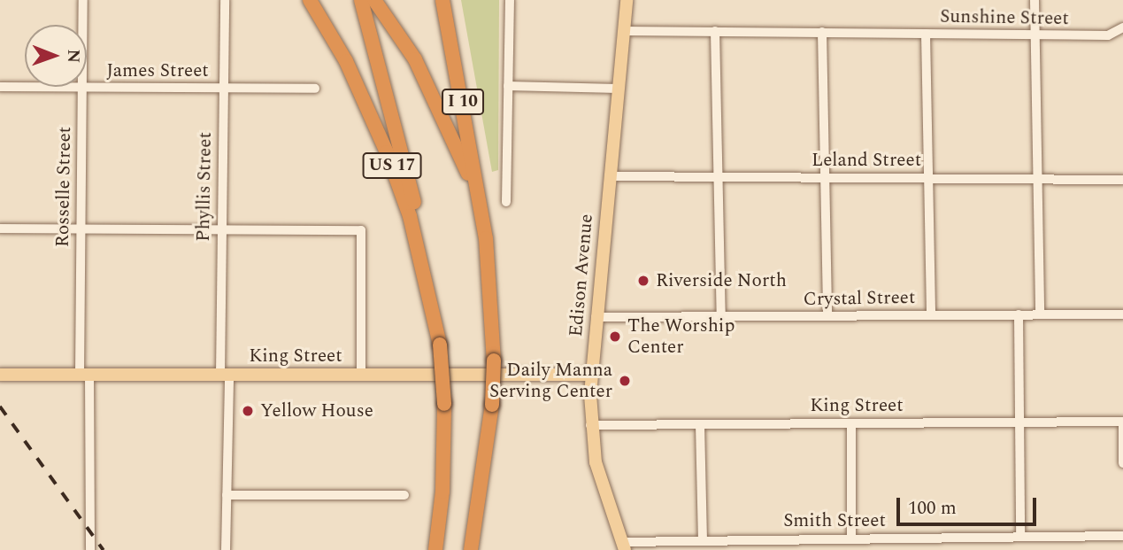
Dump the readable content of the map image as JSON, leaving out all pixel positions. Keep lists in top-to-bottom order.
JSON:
{
  "streets": {
    "highway": ["I 10", "US 17"],
    "main road": ["Edison Avenue", "King Street"],
    "street": [
      "Sunshine Street",
      "James Street",
      "Leland Street",
      "Rosselle Street",
      "Phyllis Street",
      "Crystal Street",
      "Smith Street"
    ]
  },
  "crossings": [
    ["Sunshine Street", "Edison Avenue"],
    ["James Street", "Rosselle Street"],
    ["James Street", "Phyllis Street"],
    ["Leland Street", "Edison Avenue"],
    ["Rosselle Street", "King Street"],
    ["Phyllis Street", "King Street"],
    ["Edison Avenue", "Crystal Street"],
    ["Edison Avenue", "King Street"],
    ["Edison Avenue", "Smith Street"]
  ],
  "places": [
    "Riverside North",
    "The Worship Center",
    "Daily Manna Serving Center",
    "Yellow House"
  ],
  "scale_bar": "100 m",
  "north": "right"
}
